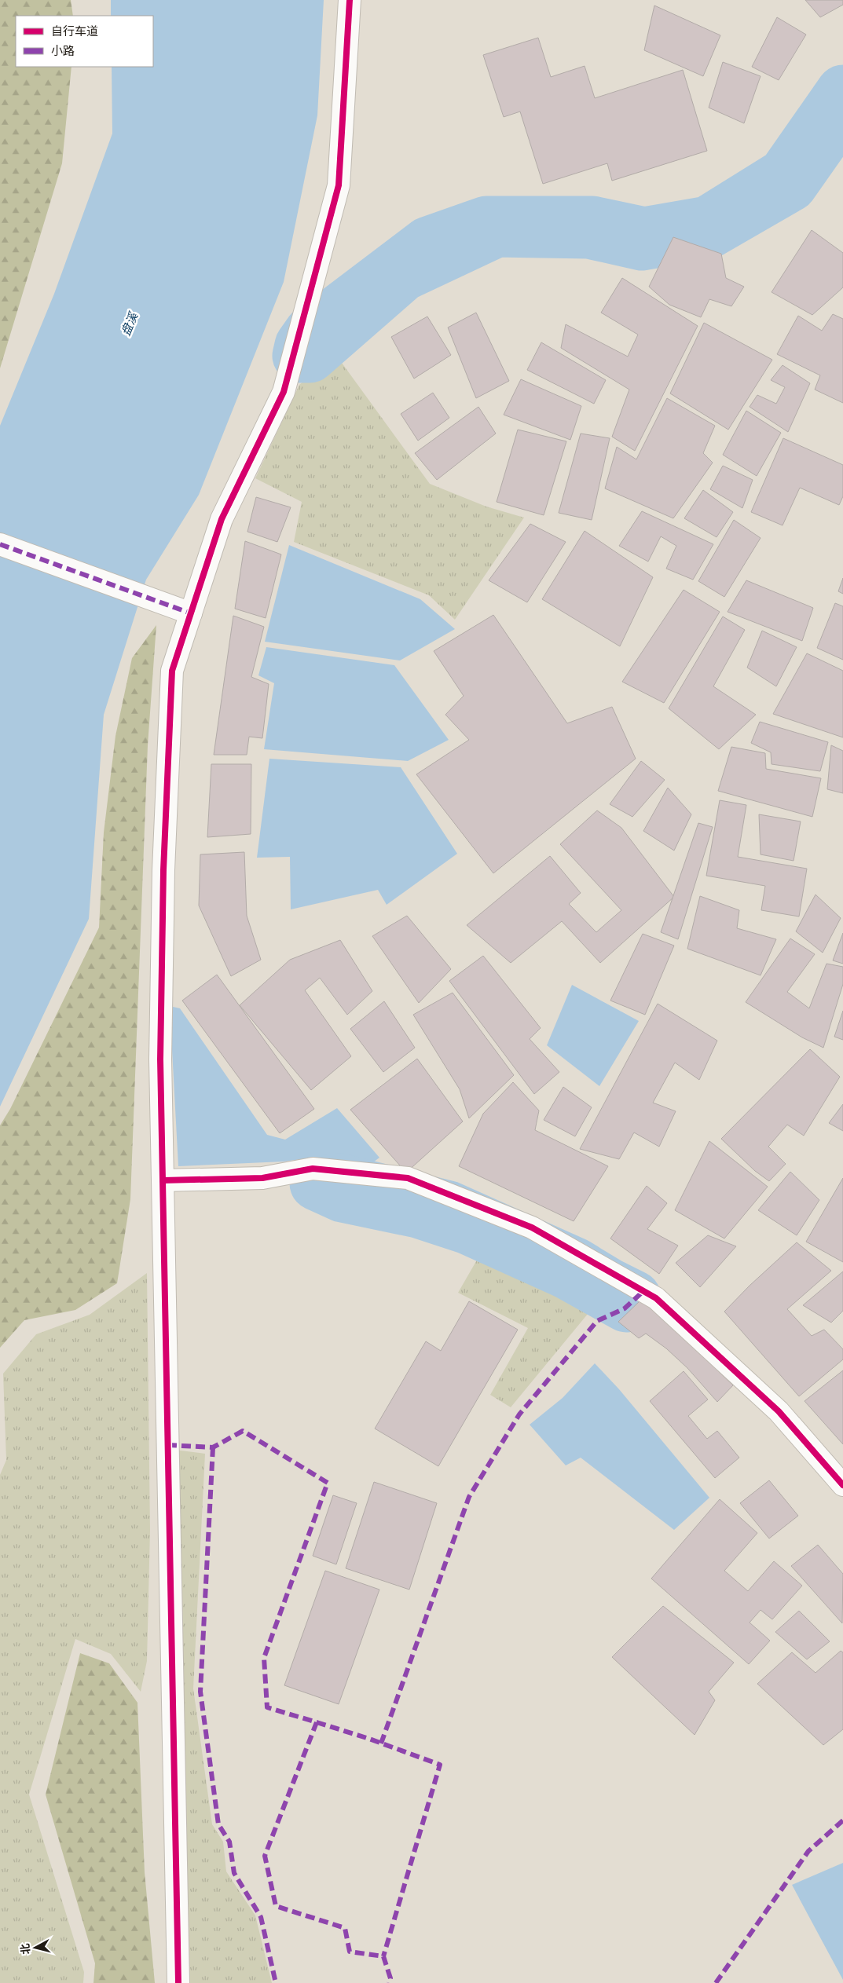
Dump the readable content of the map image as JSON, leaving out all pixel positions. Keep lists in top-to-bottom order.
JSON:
{
  "water": ["盘溪"],
  "legend": ["自行车道", "小路"],
  "north": "left"
}
